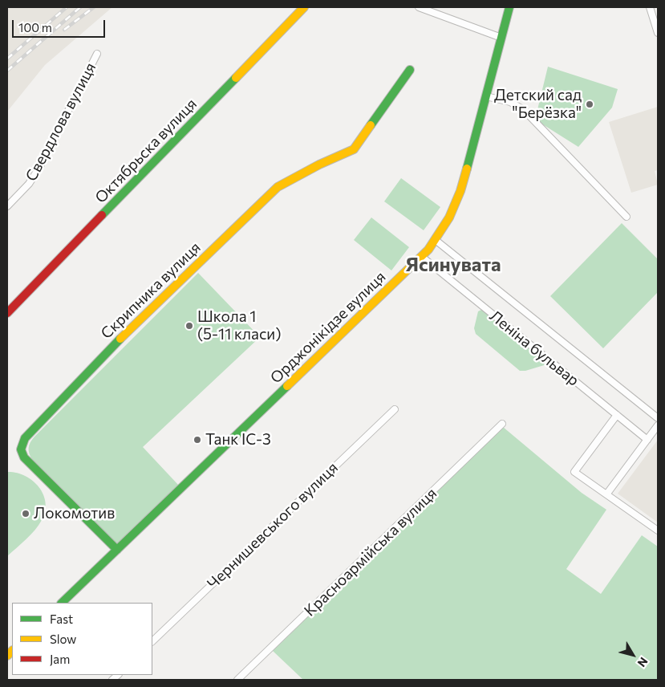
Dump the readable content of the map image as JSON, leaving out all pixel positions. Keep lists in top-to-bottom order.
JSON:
{
  "streets": {
    "main road": ["Октябрьска вулиця", "Скрипника вулиця", "Орджонікідзе вулиця"],
    "street": [
      "Свердлова вулиця",
      "Леніна бульвар",
      "Чернишевського вулиця",
      "Красноармійська вулиця"
    ]
  },
  "crossings": [
    ["Скрипника вулиця", "Орджонікідзе вулиця"],
    ["Орджонікідзе вулиця", "Леніна бульвар"]
  ],
  "districts": ["Ясинувата"],
  "places": [
    "Детский сад \"Берёзка\"",
    "Школа 1 (5-11 класи)",
    "Танк ІС-3",
    "Локомотив"
  ],
  "legend": ["Fast", "Slow", "Jam"],
  "scale_bar": "100 m",
  "north": "bottom right"
}
